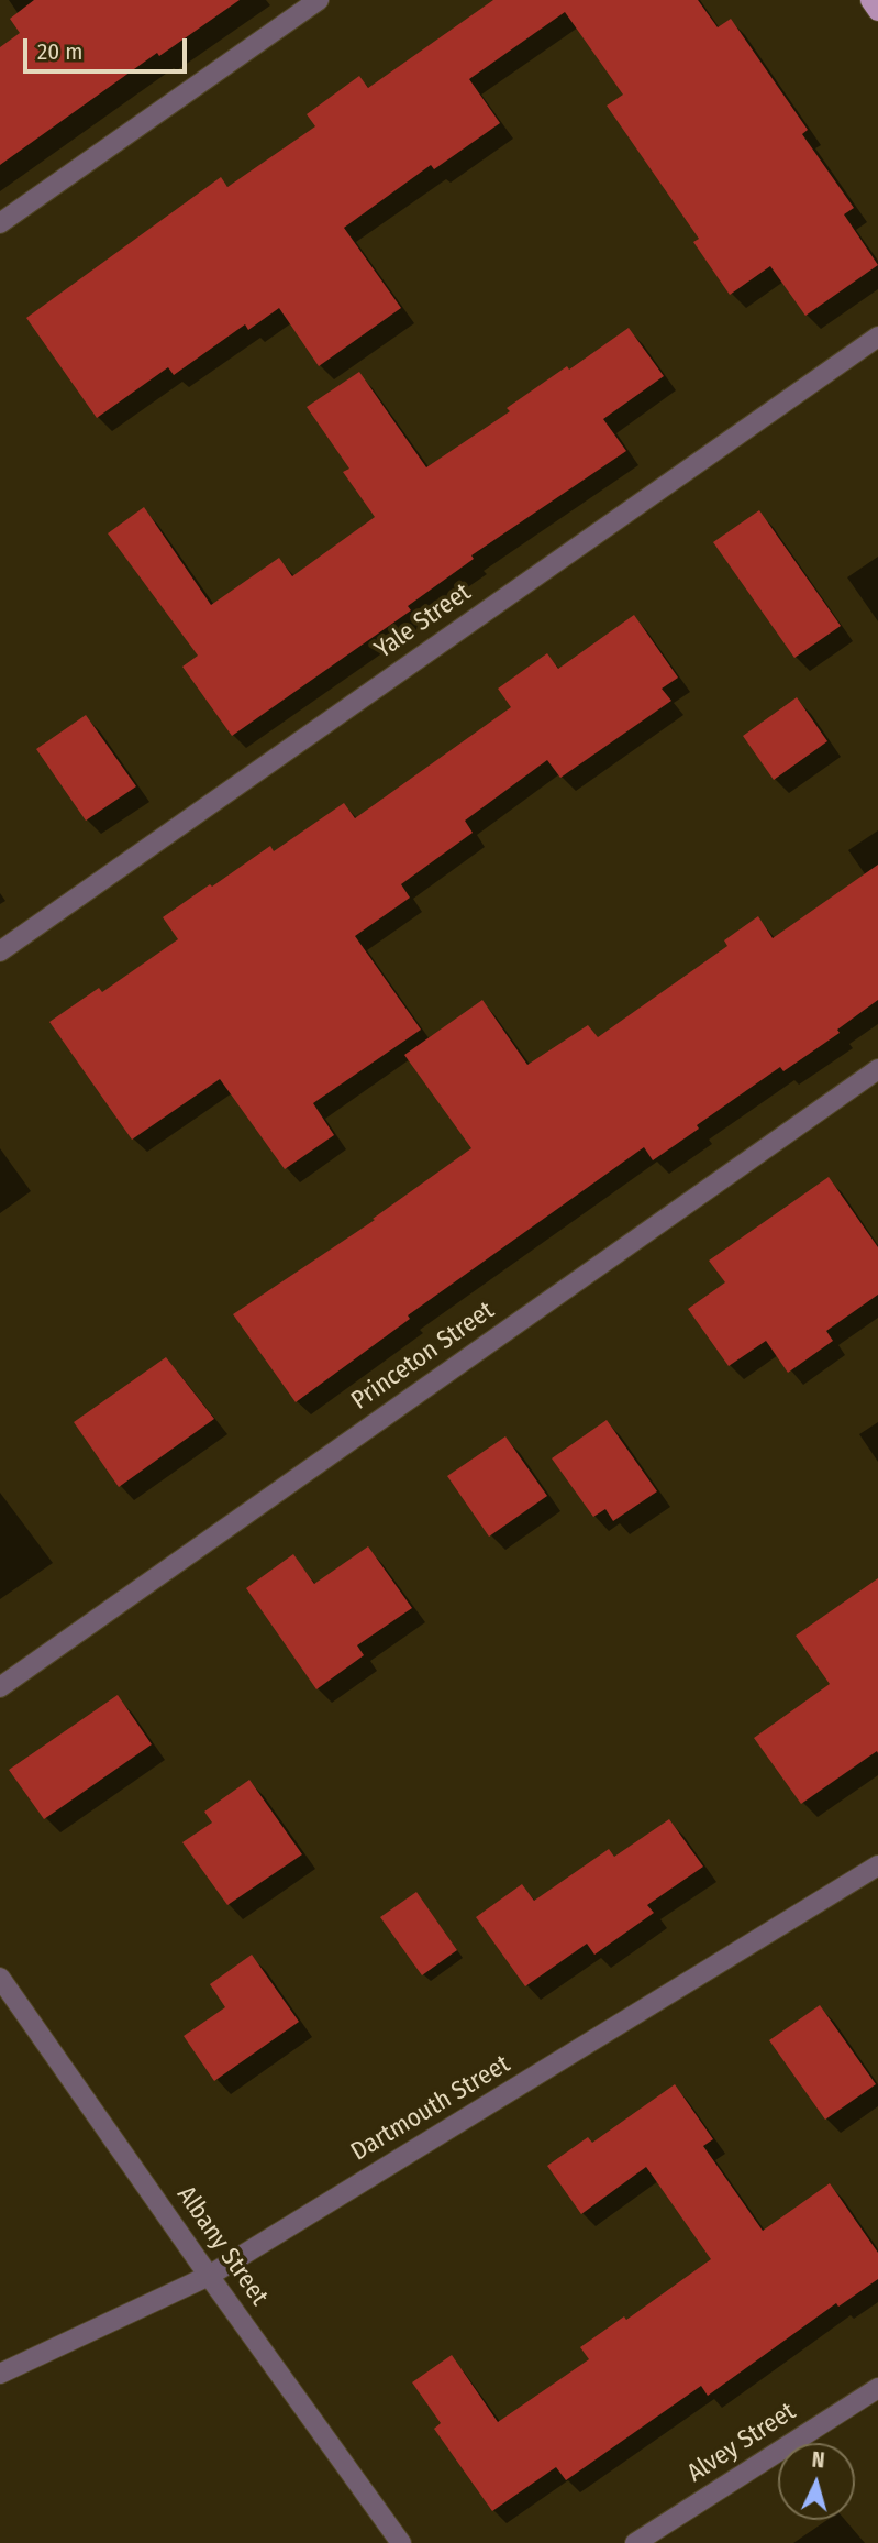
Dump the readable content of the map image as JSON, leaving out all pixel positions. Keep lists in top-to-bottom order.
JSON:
{
  "streets": {
    "street": [
      "Yale Street",
      "Princeton Street",
      "Dartmouth Street",
      "Albany Street",
      "Alvey Street"
    ]
  },
  "crossings": [
    ["Dartmouth Street", "Albany Street"]
  ],
  "scale_bar": "20 m",
  "north": "top"
}
